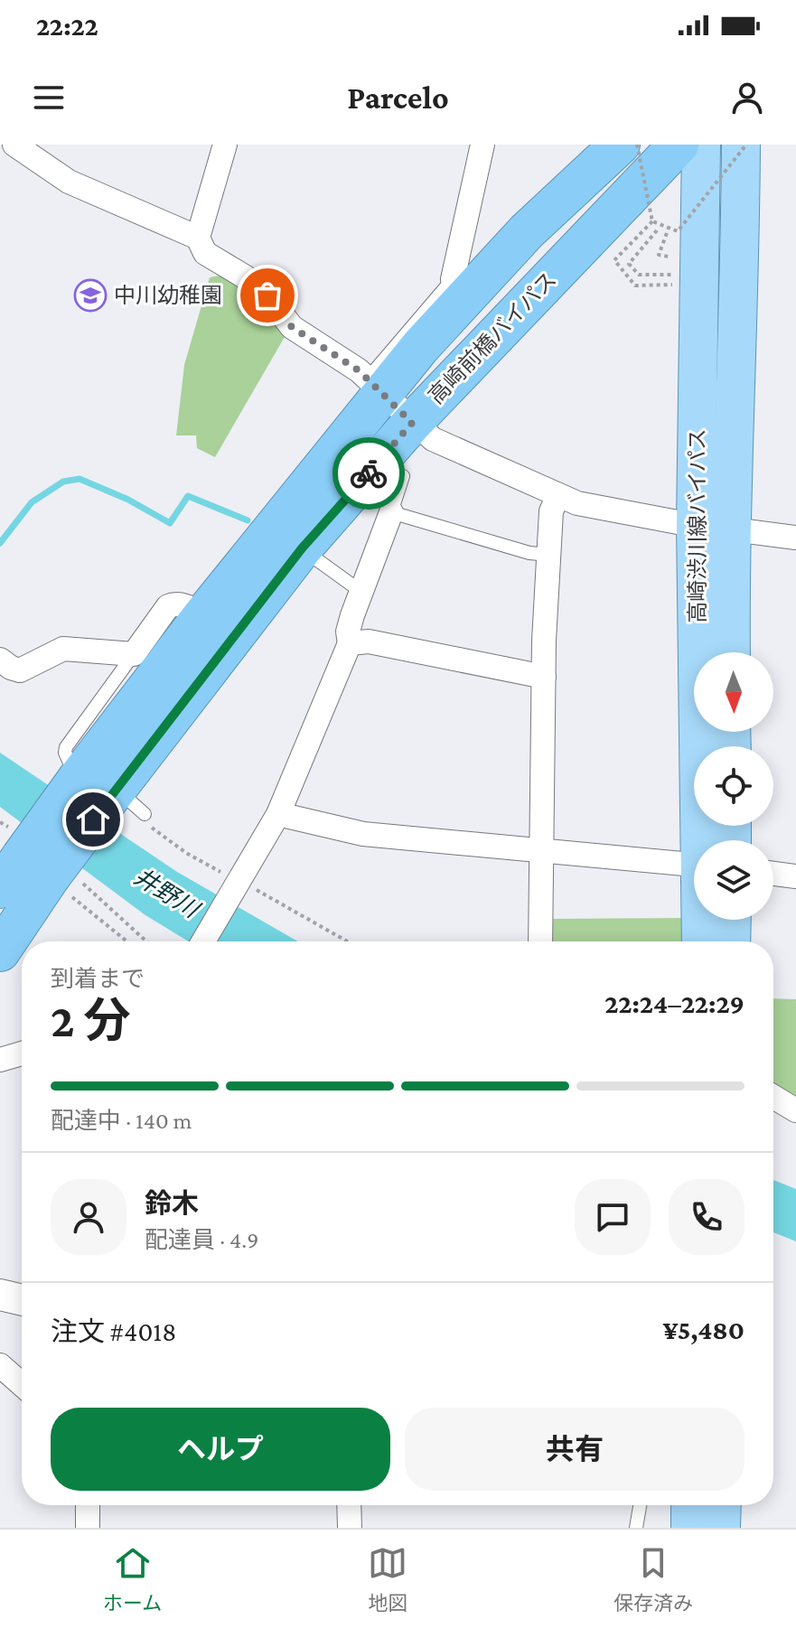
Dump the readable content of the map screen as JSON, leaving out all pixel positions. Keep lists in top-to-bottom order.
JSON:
{
  "streets": {
    "highway": ["高崎前橋バイパス"],
    "main road": ["高崎渋川線バイパス"]
  },
  "water": ["井野川"],
  "places": {
    "school or university": ["中川幼稚園"]
  },
  "north": "bottom",
  "page": {
    "status": "22:22",
    "header": "Parcelo",
    "heading": ["2 分", "到着まで", "22:24–22:29"],
    "panel": [
      "鈴木",
      "配達員 · 4.9",
      "注文 #4018",
      "¥5,480"
    ],
    "bar": "配達中 · 140 m",
    "buttons": ["ヘルプ", "共有"],
    "tabs": ["ホーム", "地図", "保存済み"]
  }
}
